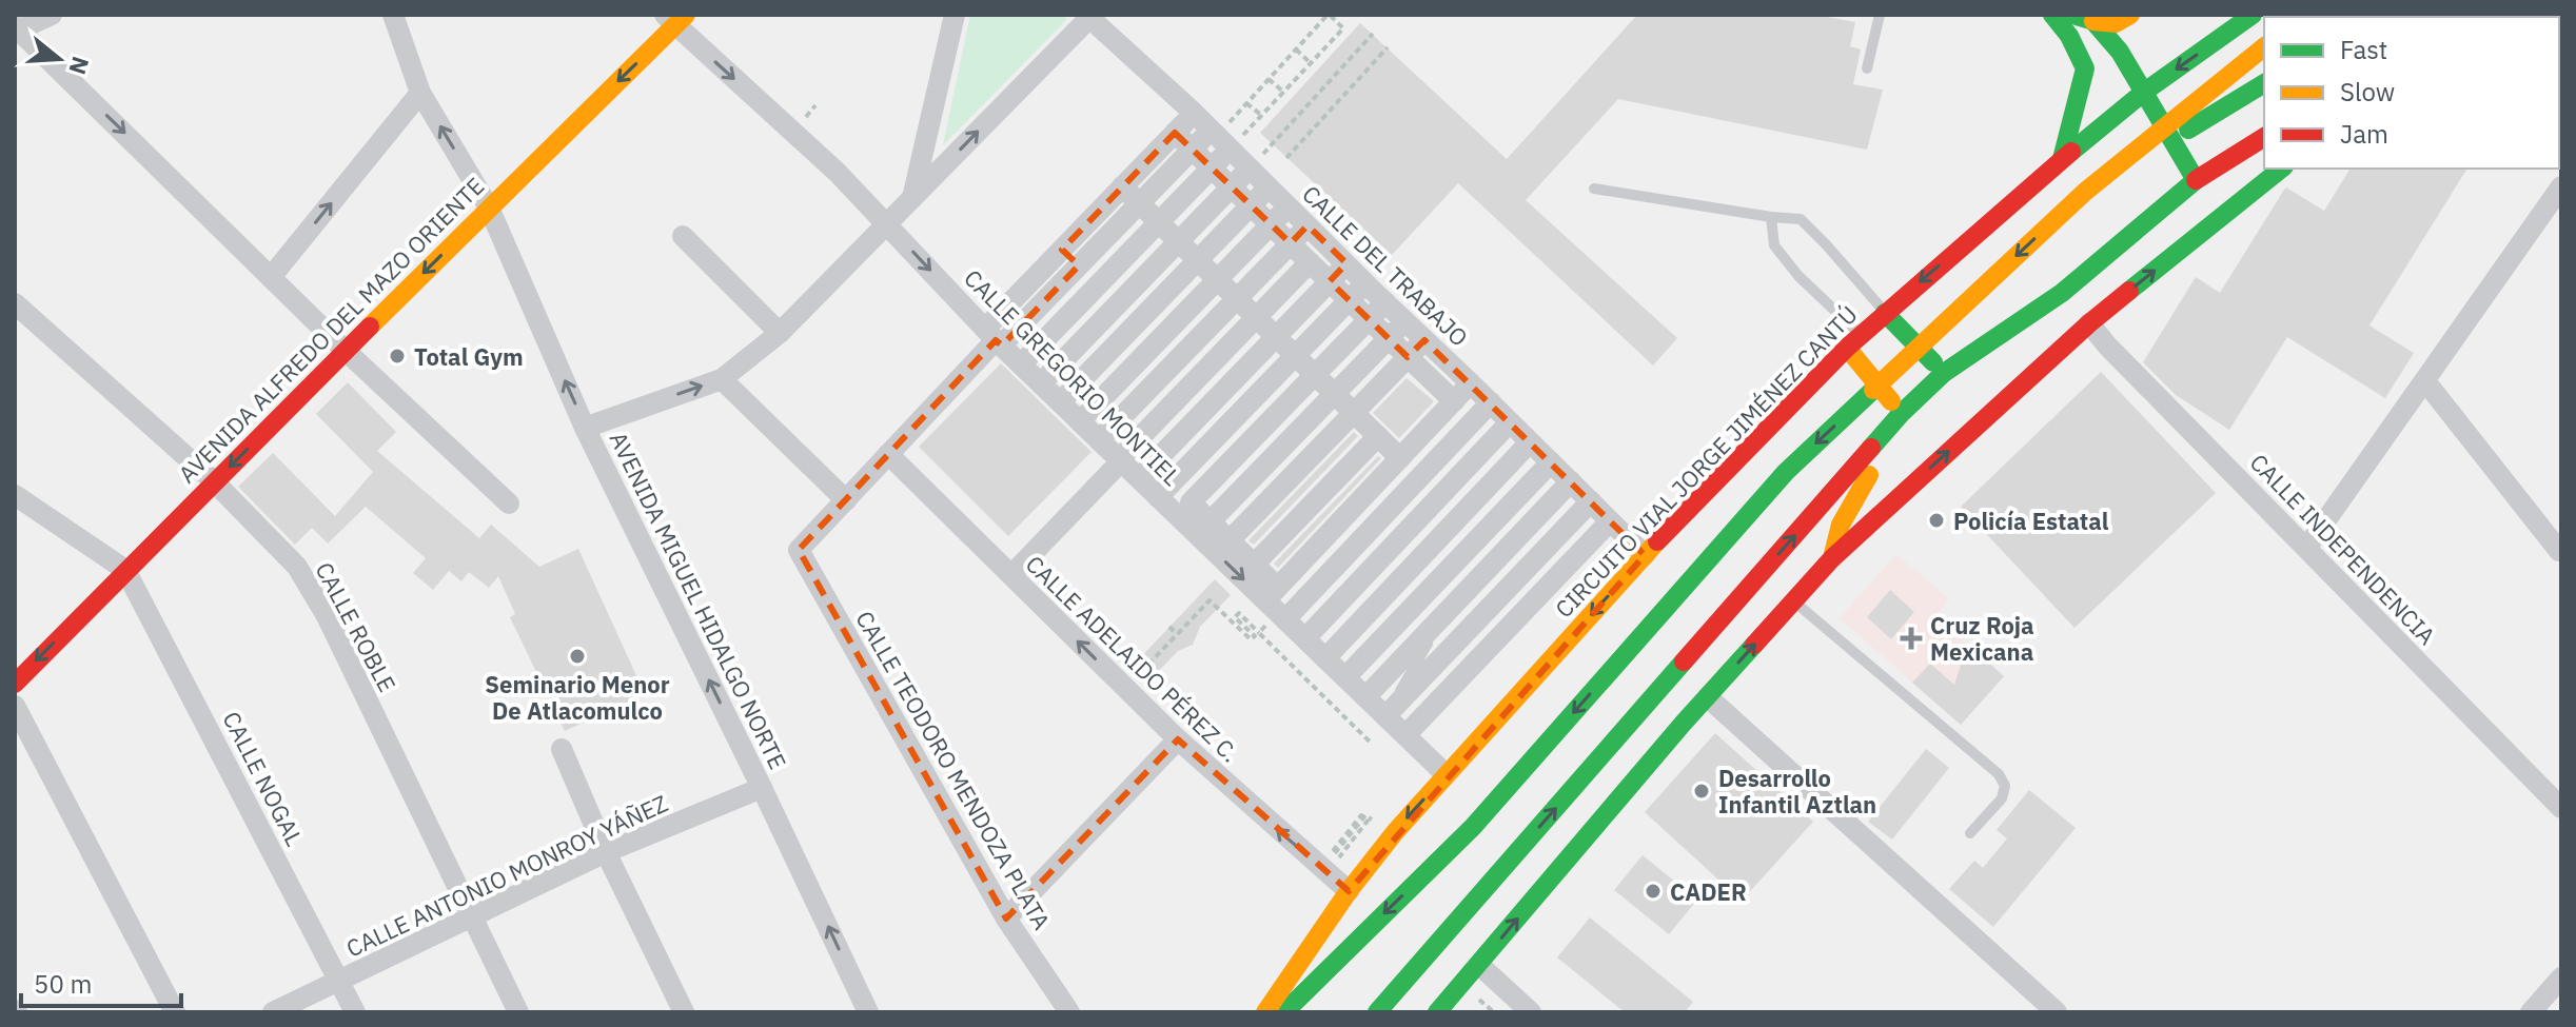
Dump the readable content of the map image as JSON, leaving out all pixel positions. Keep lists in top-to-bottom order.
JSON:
{
  "streets": {
    "main road": ["AVENIDA ALFREDO DEL MAZO ORIENTE", "CIRCUITO VIAL JORGE JIMÉNEZ CANTÚ"],
    "street": [
      "CALLE DEL TRABAJO",
      "CALLE GREGORIO MONTIEL",
      "CALLE INDEPENDENCIA",
      "AVENIDA MIGUEL HIDALGO NORTE",
      "CALLE ROBLE",
      "CALLE ADELAIDO PÉREZ C.",
      "CALLE TEODORO MENDOZA PLATA",
      "CALLE NOGAL",
      "CALLE ANTONIO MONROY YÁÑEZ"
    ]
  },
  "crossings": [
    ["CALLE DEL TRABAJO", "CIRCUITO VIAL JORGE JIMÉNEZ CANTÚ"],
    ["AVENIDA ALFREDO DEL MAZO ORIENTE", "CALLE GREGORIO MONTIEL"],
    ["AVENIDA ALFREDO DEL MAZO ORIENTE", "AVENIDA MIGUEL HIDALGO NORTE"],
    ["AVENIDA ALFREDO DEL MAZO ORIENTE", "CALLE ROBLE"],
    ["AVENIDA ALFREDO DEL MAZO ORIENTE", "CALLE NOGAL"],
    ["CALLE GREGORIO MONTIEL", "CIRCUITO VIAL JORGE JIMÉNEZ CANTÚ"],
    ["CIRCUITO VIAL JORGE JIMÉNEZ CANTÚ", "CALLE ADELAIDO PÉREZ C."],
    ["AVENIDA MIGUEL HIDALGO NORTE", "CALLE ANTONIO MONROY YÁÑEZ"],
    ["CALLE ROBLE", "CALLE ANTONIO MONROY YÁÑEZ"],
    ["CALLE NOGAL", "CALLE ANTONIO MONROY YÁÑEZ"]
  ],
  "one_way": ["AVENIDA ALFREDO DEL MAZO ORIENTE", "CALLE ADELAIDO PÉREZ C."],
  "places": {
    "other": [
      "Total Gym",
      "Policía Estatal",
      "Seminario Menor De Atlacomulco",
      "Desarrollo Infantil Aztlan",
      "CADER"
    ],
    "health": ["Cruz Roja Mexicana"]
  },
  "legend": ["Fast", "Slow", "Jam"],
  "scale_bar": "50 m",
  "north": "right"
}
